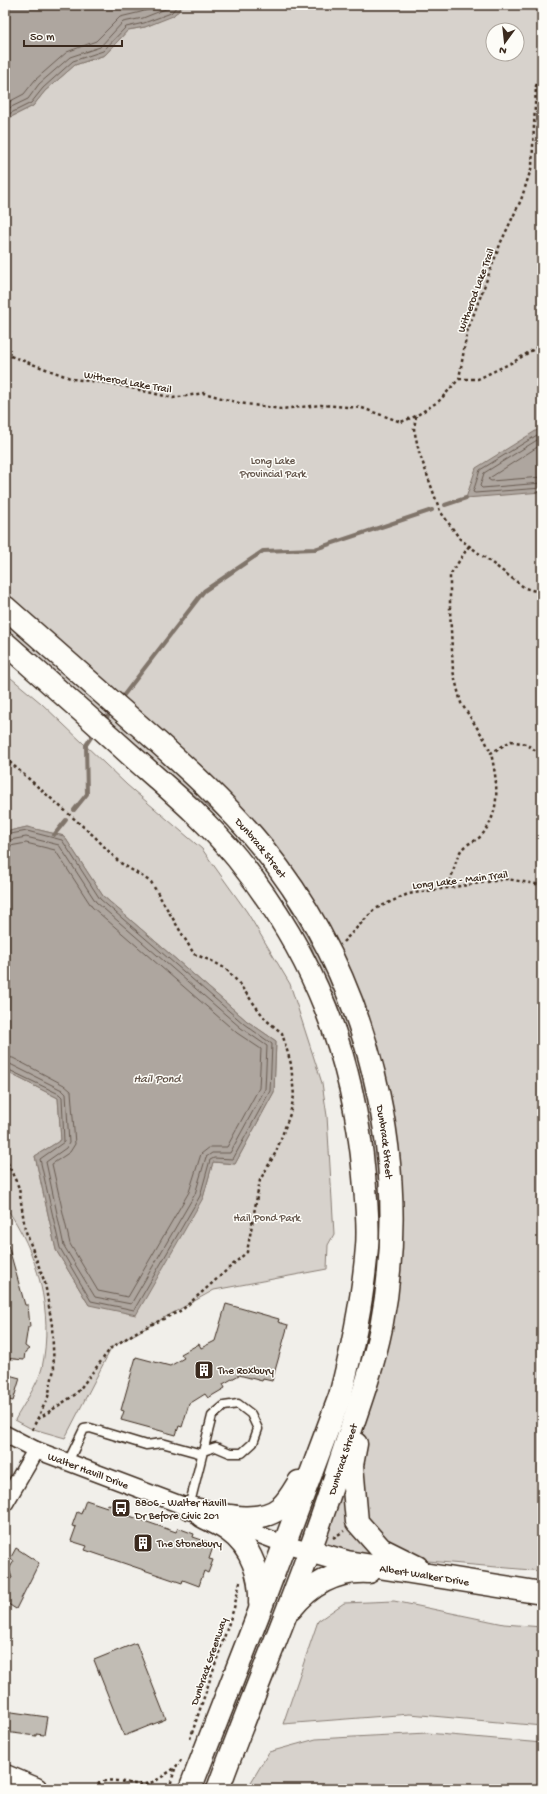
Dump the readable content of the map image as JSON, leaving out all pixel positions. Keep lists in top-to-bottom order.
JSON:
{
  "streets": {
    "main road": ["Dunbrack Street", "Albert Walker Drive"],
    "street": ["Walter Havill Drive"],
    "path": ["Witherod Lake Trail", "Long Lake - Main Trail", "Dunbrack Greenway"]
  },
  "crossings": [
    ["Dunbrack Street", "Long Lake - Main Trail"],
    ["Dunbrack Street", "Walter Havill Drive"],
    ["Dunbrack Street", "Albert Walker Drive"],
    ["Walter Havill Drive", "Albert Walker Drive"]
  ],
  "water": ["Hail Pond"],
  "parks": ["Long Lake Provincial Park", "Hail Pond Park"],
  "places": {
    "building": ["The Roxbury", "The Stonebury"],
    "bus stop": ["8806 - Walter Havill Dr Before Civic 201"]
  },
  "scale_bar": "50 m",
  "north": "bottom"
}
